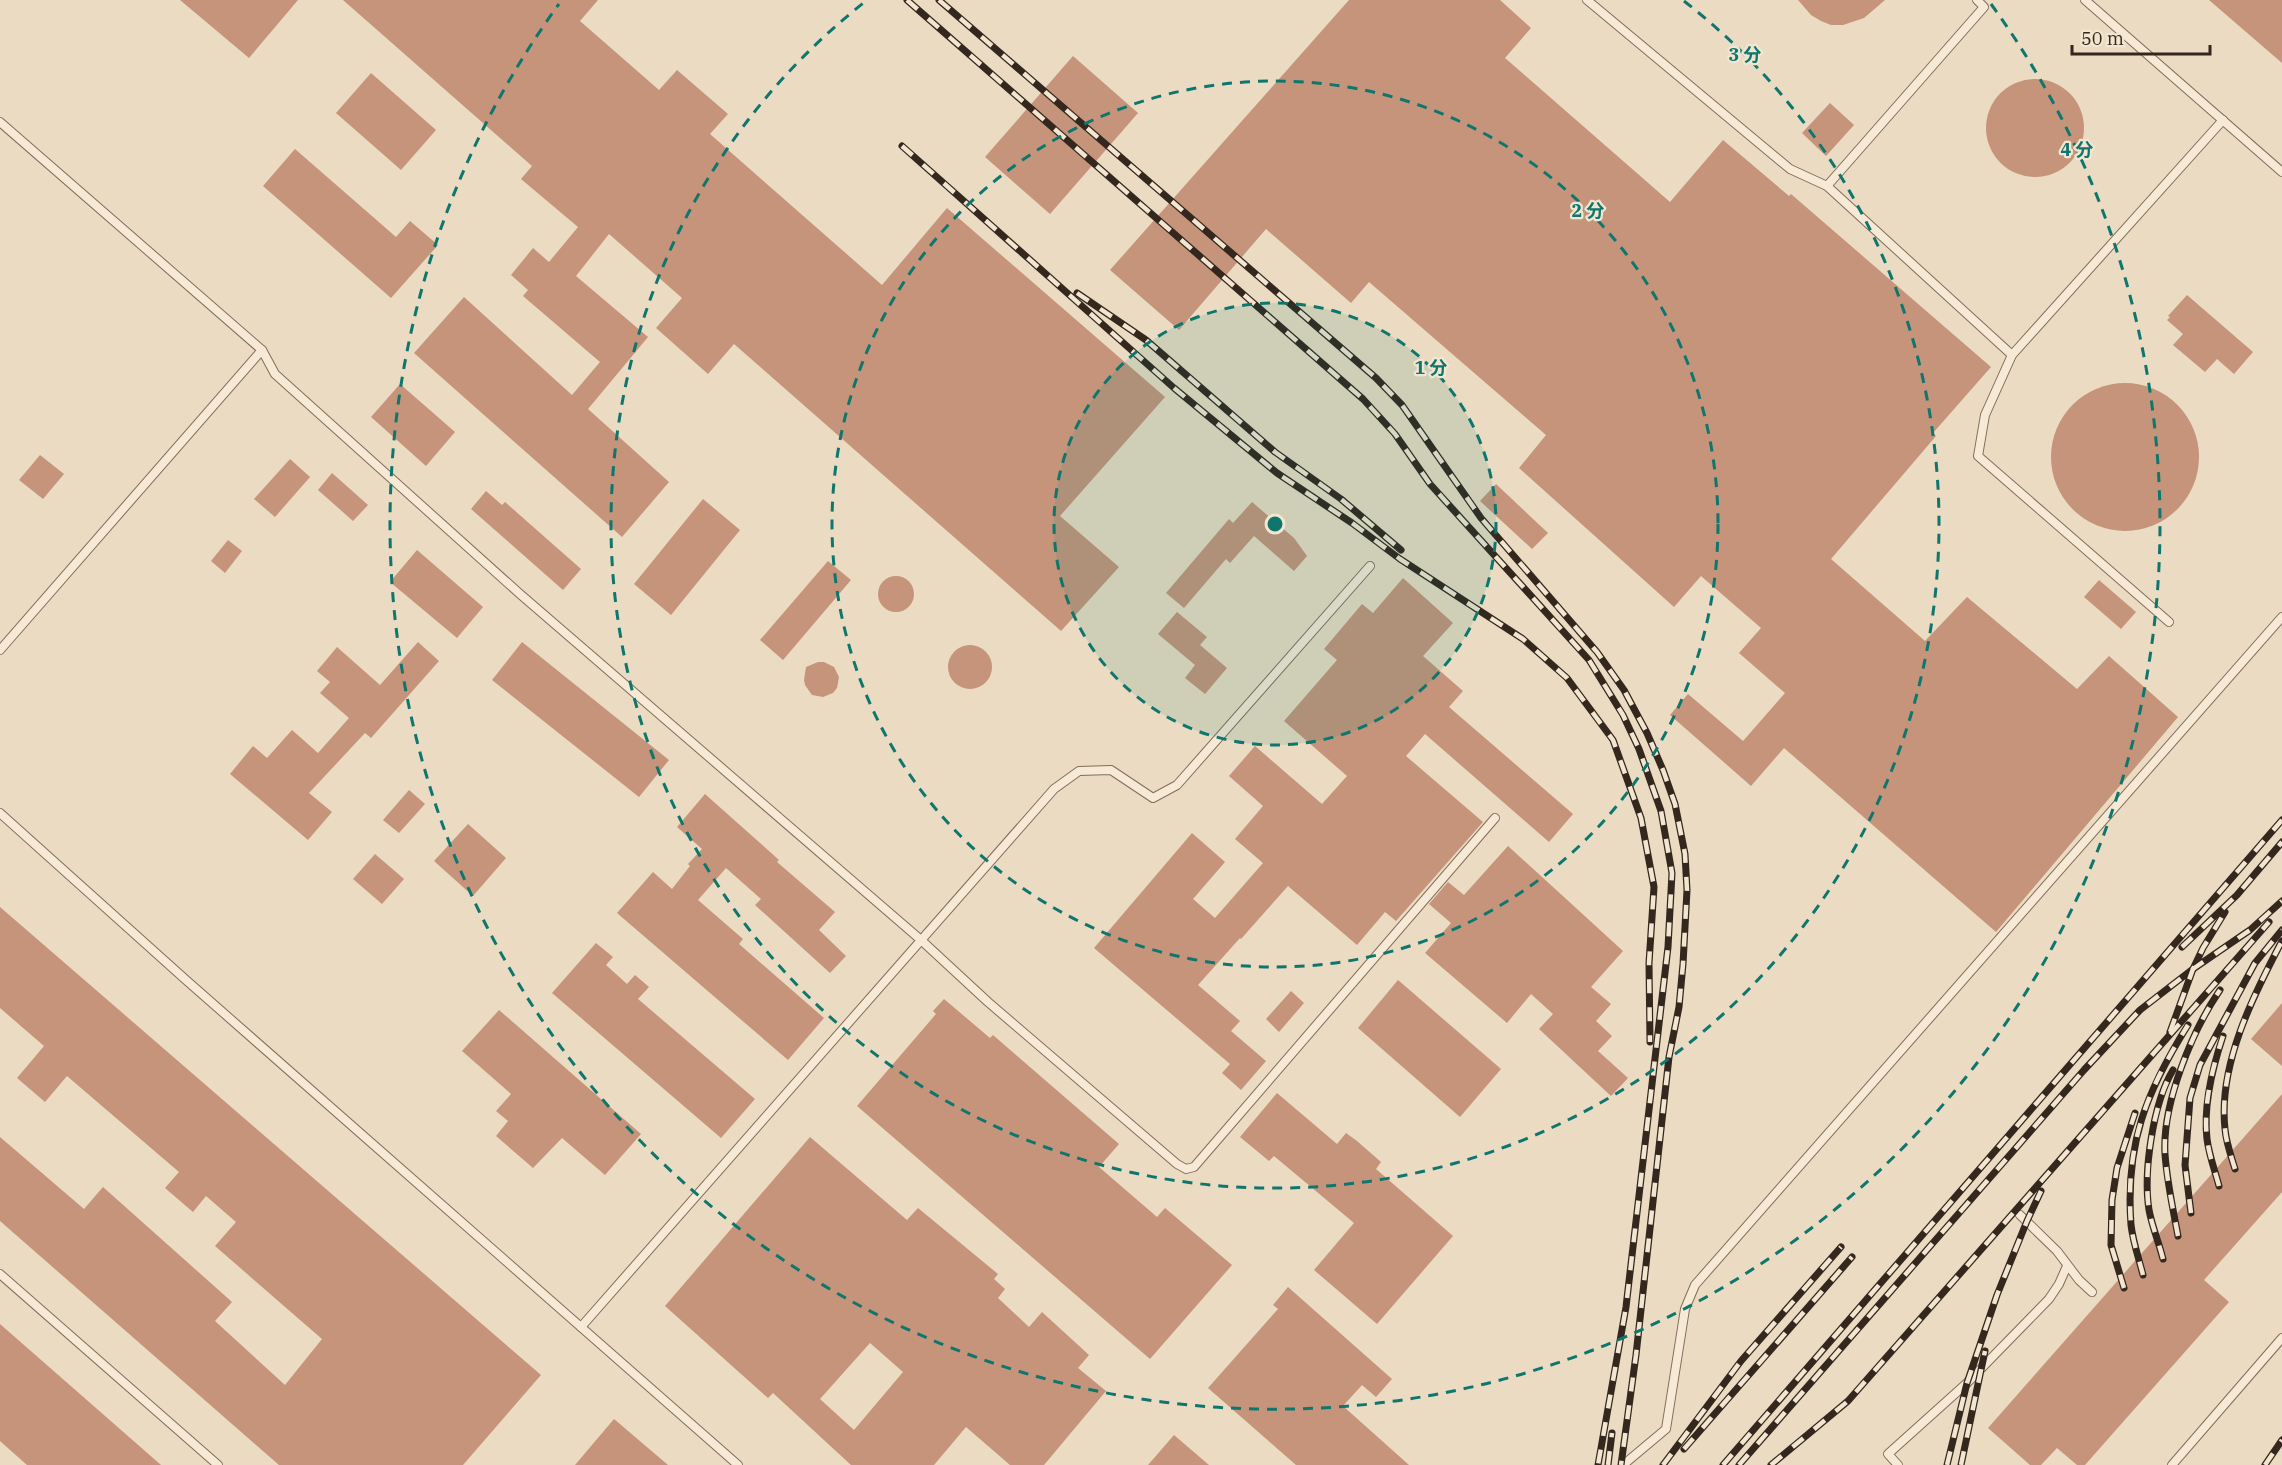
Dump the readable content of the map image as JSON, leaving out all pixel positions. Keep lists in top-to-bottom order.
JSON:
{
  "scale_bar": "50 m",
  "rings": [
    "3 分",
    "4 分",
    "2 分",
    "1 分"
  ]
}
